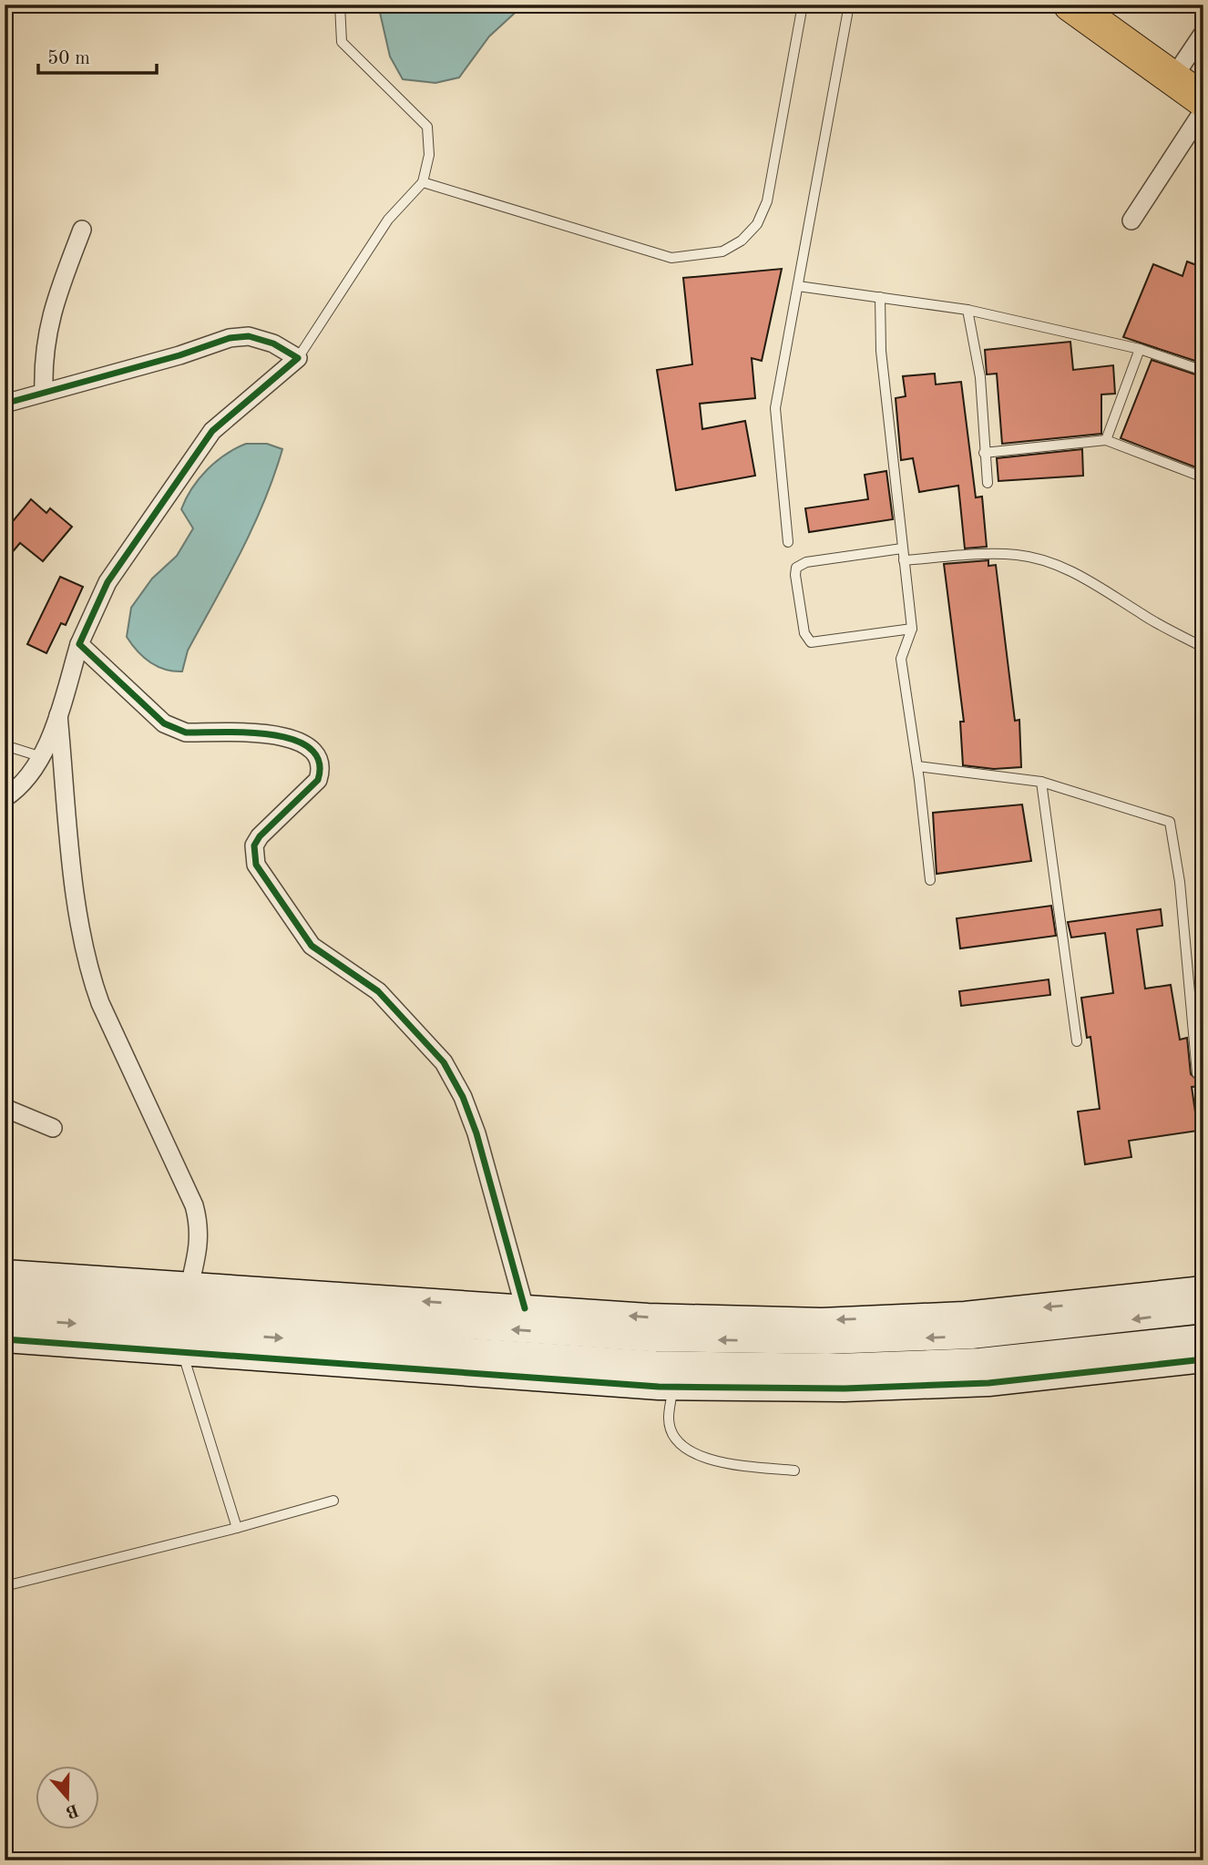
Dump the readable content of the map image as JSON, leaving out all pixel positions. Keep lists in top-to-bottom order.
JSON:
{
  "scale_bar": "50 m",
  "north": "bottom"
}
